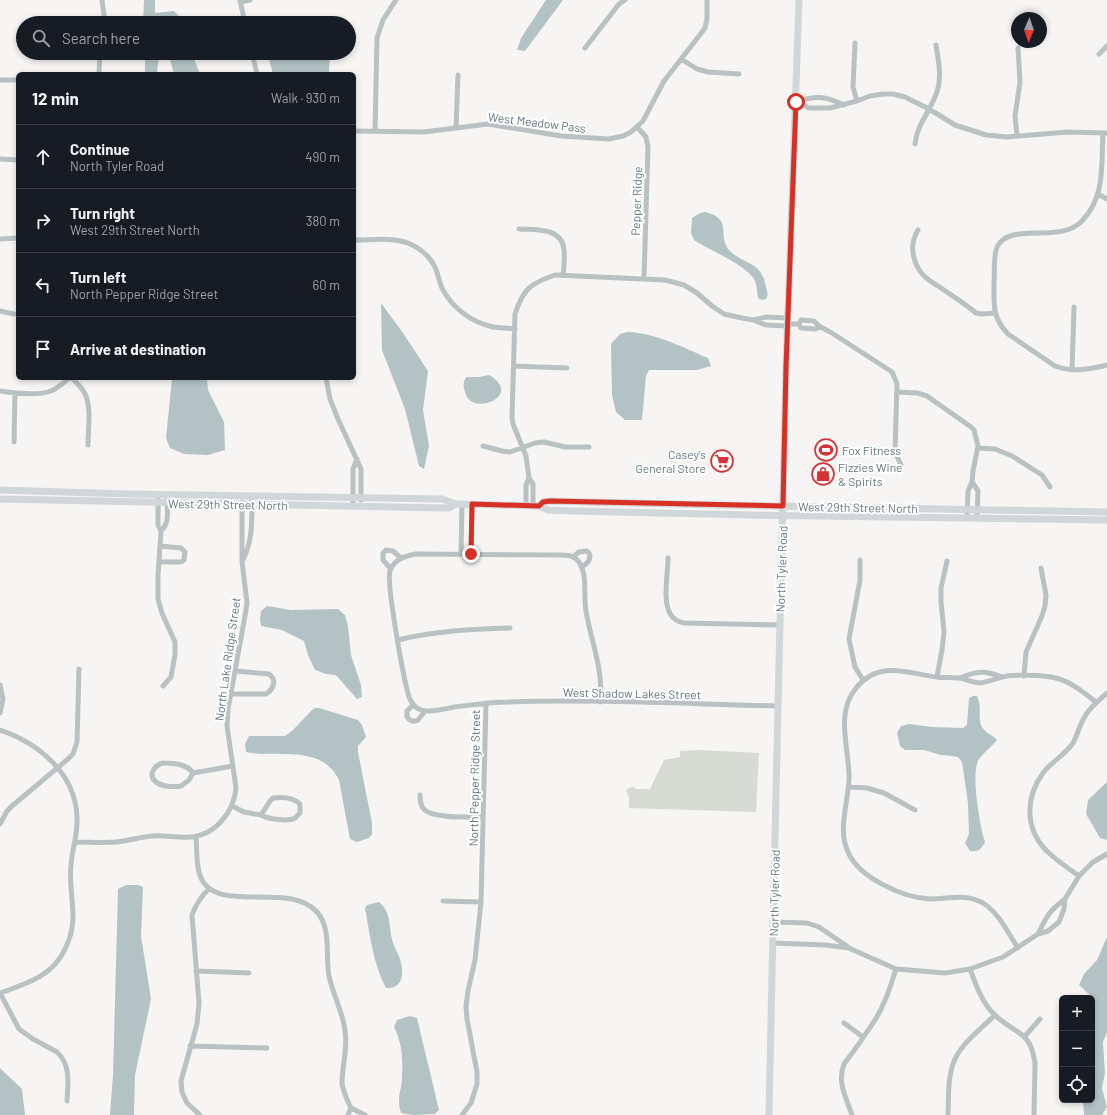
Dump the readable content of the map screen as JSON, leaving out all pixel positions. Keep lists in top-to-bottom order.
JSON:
{
  "streets": {
    "main road": ["West 29th Street North", "North Tyler Road"],
    "street": [
      "West Meadow Pass",
      "Pepper Ridge",
      "North Lake Ridge Street",
      "West Shadow Lakes Street",
      "North Pepper Ridge Street"
    ]
  },
  "crossings": [
    ["West Meadow Pass", "Pepper Ridge"],
    ["West 29th Street North", "North Tyler Road"],
    ["West 29th Street North", "North Lake Ridge Street"],
    ["North Tyler Road", "West Shadow Lakes Street"],
    ["West Shadow Lakes Street", "North Pepper Ridge Street"]
  ],
  "places": {
    "sports": ["Fox Fitness"],
    "supermarket": ["Casey's General Store"],
    "shop": ["Fizzies Wine & Spirits"]
  },
  "north": "bottom",
  "page": {
    "search": "Search here",
    "heading": ["12 min", "Walk · 930 m"],
    "list": [
      ["Continue", "North Tyler Road", "490 m"],
      ["Turn right", "West 29th Street North", "380 m"],
      ["Turn left", "North Pepper Ridge Street", "60 m"],
      "Arrive at destination"
    ],
    "map_buttons": ["+", "−"]
  }
}
